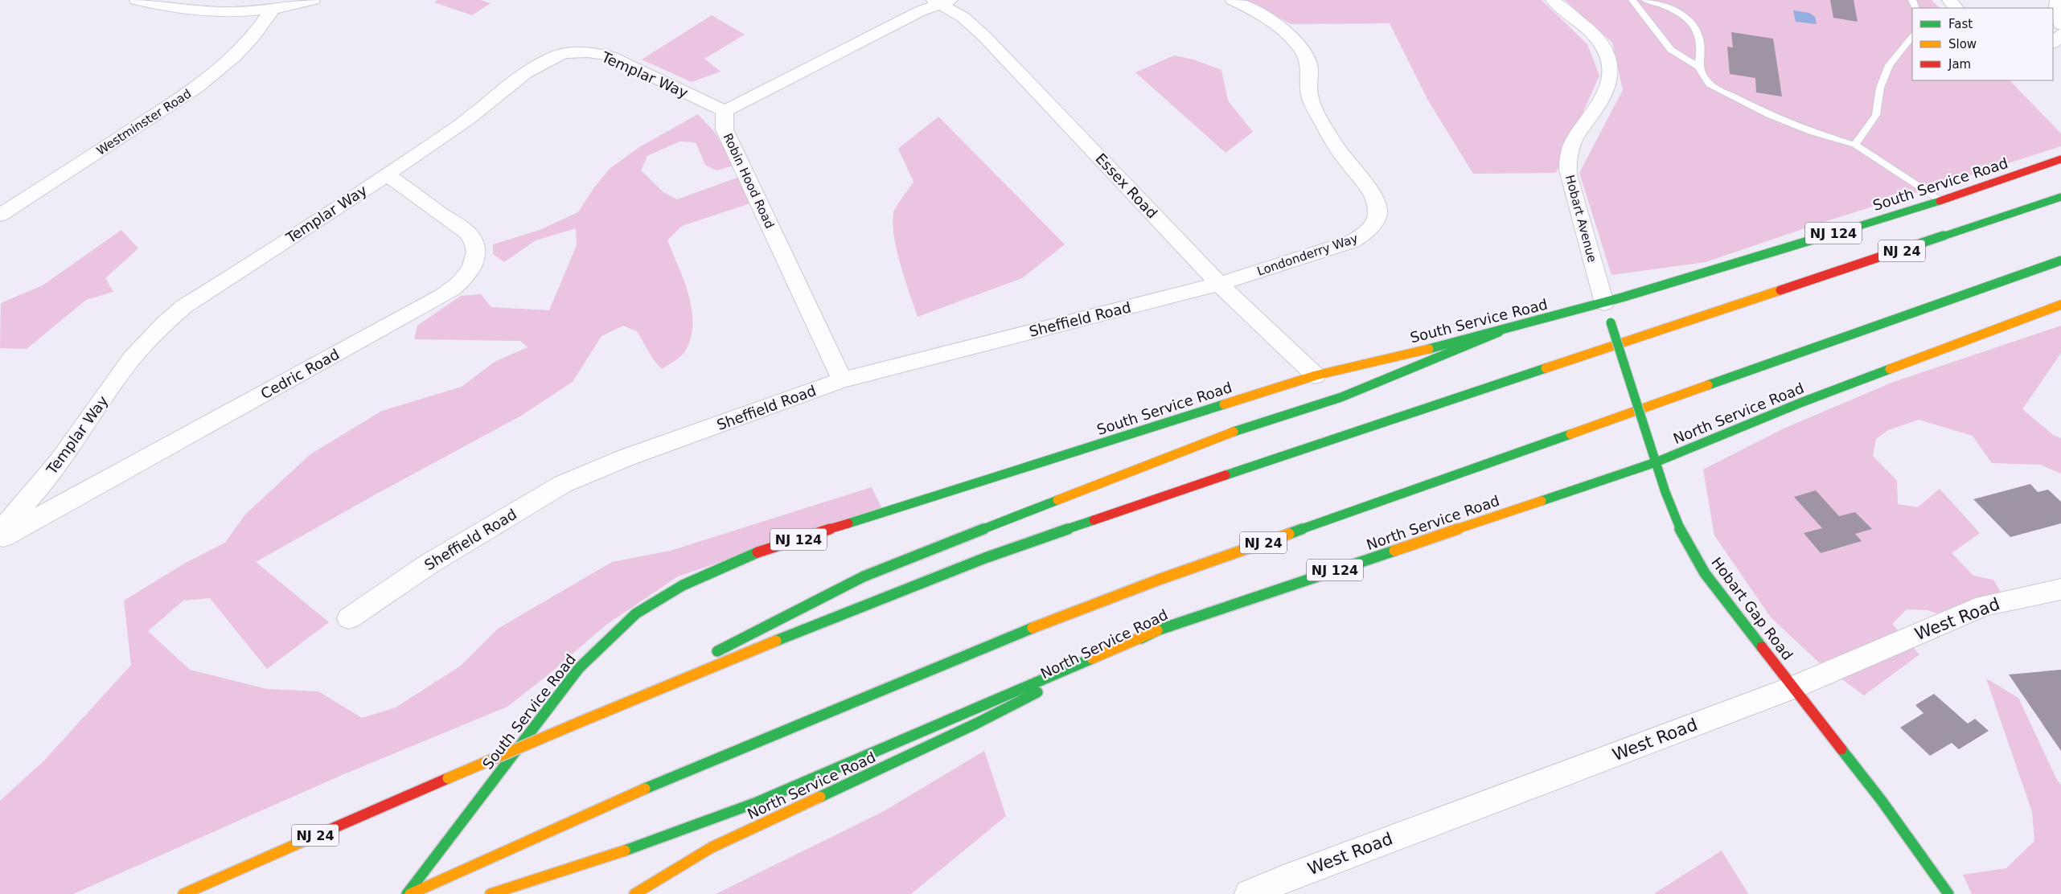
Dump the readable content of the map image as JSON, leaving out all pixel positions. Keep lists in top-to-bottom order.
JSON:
{
  "streets": {
    "main road": [
      "South Service Road",
      "NJ 124",
      "NJ 24",
      "North Service Road",
      "Hobart Gap Road"
    ],
    "street": [
      "Templar Way",
      "Westminster Road",
      "Robin Hood Road",
      "Essex Road",
      "Hobart Avenue",
      "Londonderry Way",
      "Sheffield Road",
      "Cedric Road",
      "West Road"
    ]
  },
  "crossings": [
    ["Templar Way", "Robin Hood Road"],
    ["Templar Way", "Cedric Road"],
    ["Robin Hood Road", "Sheffield Road"],
    ["South Service Road", "Essex Road"],
    ["South Service Road", "Hobart Avenue"],
    ["South Service Road", "NJ 24"],
    ["South Service Road", "Hobart Gap Road"],
    ["Essex Road", "Londonderry Way"],
    ["Essex Road", "Sheffield Road"],
    ["Hobart Avenue", "Hobart Gap Road"],
    ["Londonderry Way", "Sheffield Road"],
    ["North Service Road", "Hobart Gap Road"],
    ["Hobart Gap Road", "West Road"]
  ],
  "legend": ["Fast", "Slow", "Jam"]
}
